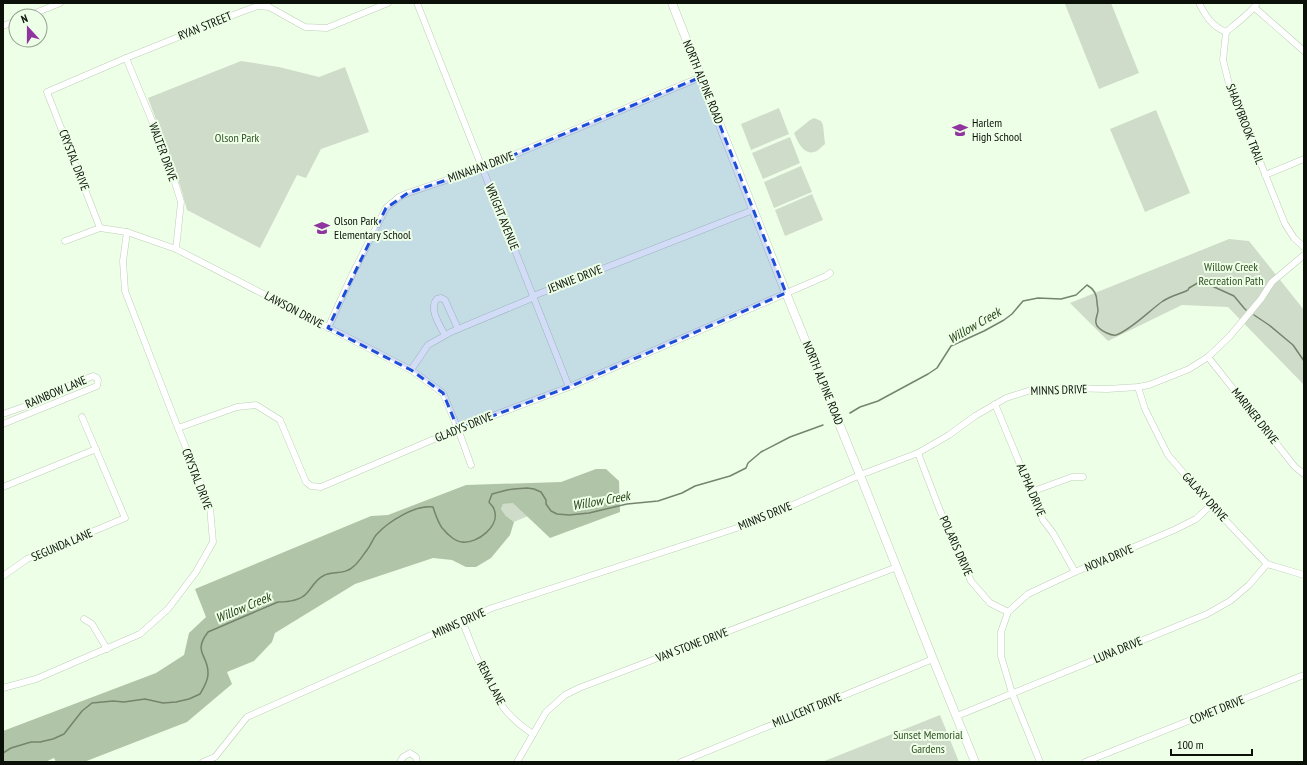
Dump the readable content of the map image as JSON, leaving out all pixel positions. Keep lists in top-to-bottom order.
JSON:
{
  "streets": {
    "main road": ["NORTH ALPINE ROAD"],
    "street": [
      "RYAN STREET",
      "SHADYBROOK TRAIL",
      "WALTER DRIVE",
      "CRYSTAL DRIVE",
      "MINAHAN DRIVE",
      "WRIGHT AVENUE",
      "JENNIE DRIVE",
      "LAWSON DRIVE",
      "MINNS DRIVE",
      "RAINBOW LANE",
      "MARINER DRIVE",
      "GLADYS DRIVE",
      "ALPHA DRIVE",
      "GALAXY DRIVE",
      "SEGUNDA LANE",
      "POLARIS DRIVE",
      "NOVA DRIVE",
      "VAN STONE DRIVE",
      "LUNA DRIVE",
      "RENA LANE",
      "MILLICENT DRIVE",
      "COMET DRIVE"
    ]
  },
  "crossings": [
    ["RYAN STREET", "WALTER DRIVE"],
    ["RYAN STREET", "CRYSTAL DRIVE"],
    ["NORTH ALPINE ROAD", "MINAHAN DRIVE"],
    ["NORTH ALPINE ROAD", "JENNIE DRIVE"],
    ["NORTH ALPINE ROAD", "MINNS DRIVE"],
    ["NORTH ALPINE ROAD", "GLADYS DRIVE"],
    ["NORTH ALPINE ROAD", "VAN STONE DRIVE"],
    ["NORTH ALPINE ROAD", "LUNA DRIVE"],
    ["NORTH ALPINE ROAD", "MILLICENT DRIVE"],
    ["WALTER DRIVE", "LAWSON DRIVE"],
    ["CRYSTAL DRIVE", "LAWSON DRIVE"],
    ["CRYSTAL DRIVE", "GLADYS DRIVE"],
    ["MINAHAN DRIVE", "WRIGHT AVENUE"],
    ["MINAHAN DRIVE", "LAWSON DRIVE"],
    ["WRIGHT AVENUE", "JENNIE DRIVE"],
    ["WRIGHT AVENUE", "GLADYS DRIVE"],
    ["JENNIE DRIVE", "LAWSON DRIVE"],
    ["LAWSON DRIVE", "GLADYS DRIVE"],
    ["MINNS DRIVE", "MARINER DRIVE"],
    ["MINNS DRIVE", "ALPHA DRIVE"],
    ["MINNS DRIVE", "GALAXY DRIVE"],
    ["MINNS DRIVE", "POLARIS DRIVE"],
    ["MINNS DRIVE", "RENA LANE"],
    ["ALPHA DRIVE", "NOVA DRIVE"],
    ["GALAXY DRIVE", "NOVA DRIVE"],
    ["GALAXY DRIVE", "LUNA DRIVE"],
    ["POLARIS DRIVE", "NOVA DRIVE"],
    ["VAN STONE DRIVE", "RENA LANE"]
  ],
  "water": ["Willow Creek"],
  "parks": ["Olson Park", "Willow Creek Recreation Path", "Sunset Memorial Gardens"],
  "places": {
    "school or university": ["Harlem High School", "Olson Park Elementary School"]
  },
  "scale_bar": "100 m",
  "north": "top"
}
